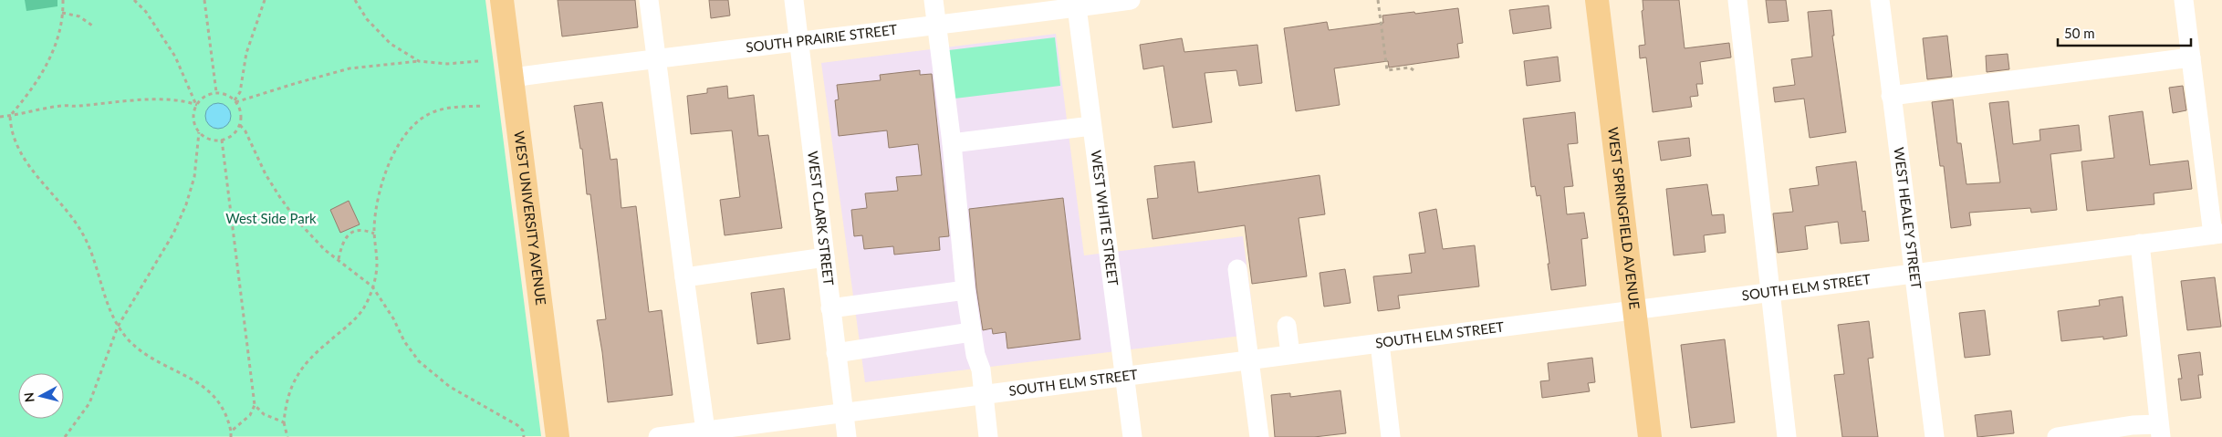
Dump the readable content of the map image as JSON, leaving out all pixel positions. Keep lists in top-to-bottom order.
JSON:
{
  "streets": {
    "main road": ["WEST UNIVERSITY AVENUE", "WEST SPRINGFIELD AVENUE"],
    "street": [
      "SOUTH PRAIRIE STREET",
      "WEST CLARK STREET",
      "WEST WHITE STREET",
      "WEST HEALEY STREET",
      "SOUTH ELM STREET"
    ]
  },
  "crossings": [
    ["SOUTH PRAIRIE STREET", "WEST UNIVERSITY AVENUE"],
    ["SOUTH PRAIRIE STREET", "WEST CLARK STREET"],
    ["SOUTH PRAIRIE STREET", "WEST WHITE STREET"],
    ["WEST CLARK STREET", "SOUTH ELM STREET"],
    ["WEST WHITE STREET", "SOUTH ELM STREET"],
    ["WEST SPRINGFIELD AVENUE", "SOUTH ELM STREET"],
    ["WEST HEALEY STREET", "SOUTH ELM STREET"]
  ],
  "parks": ["West Side Park"],
  "scale_bar": "50 m",
  "north": "left"
}
